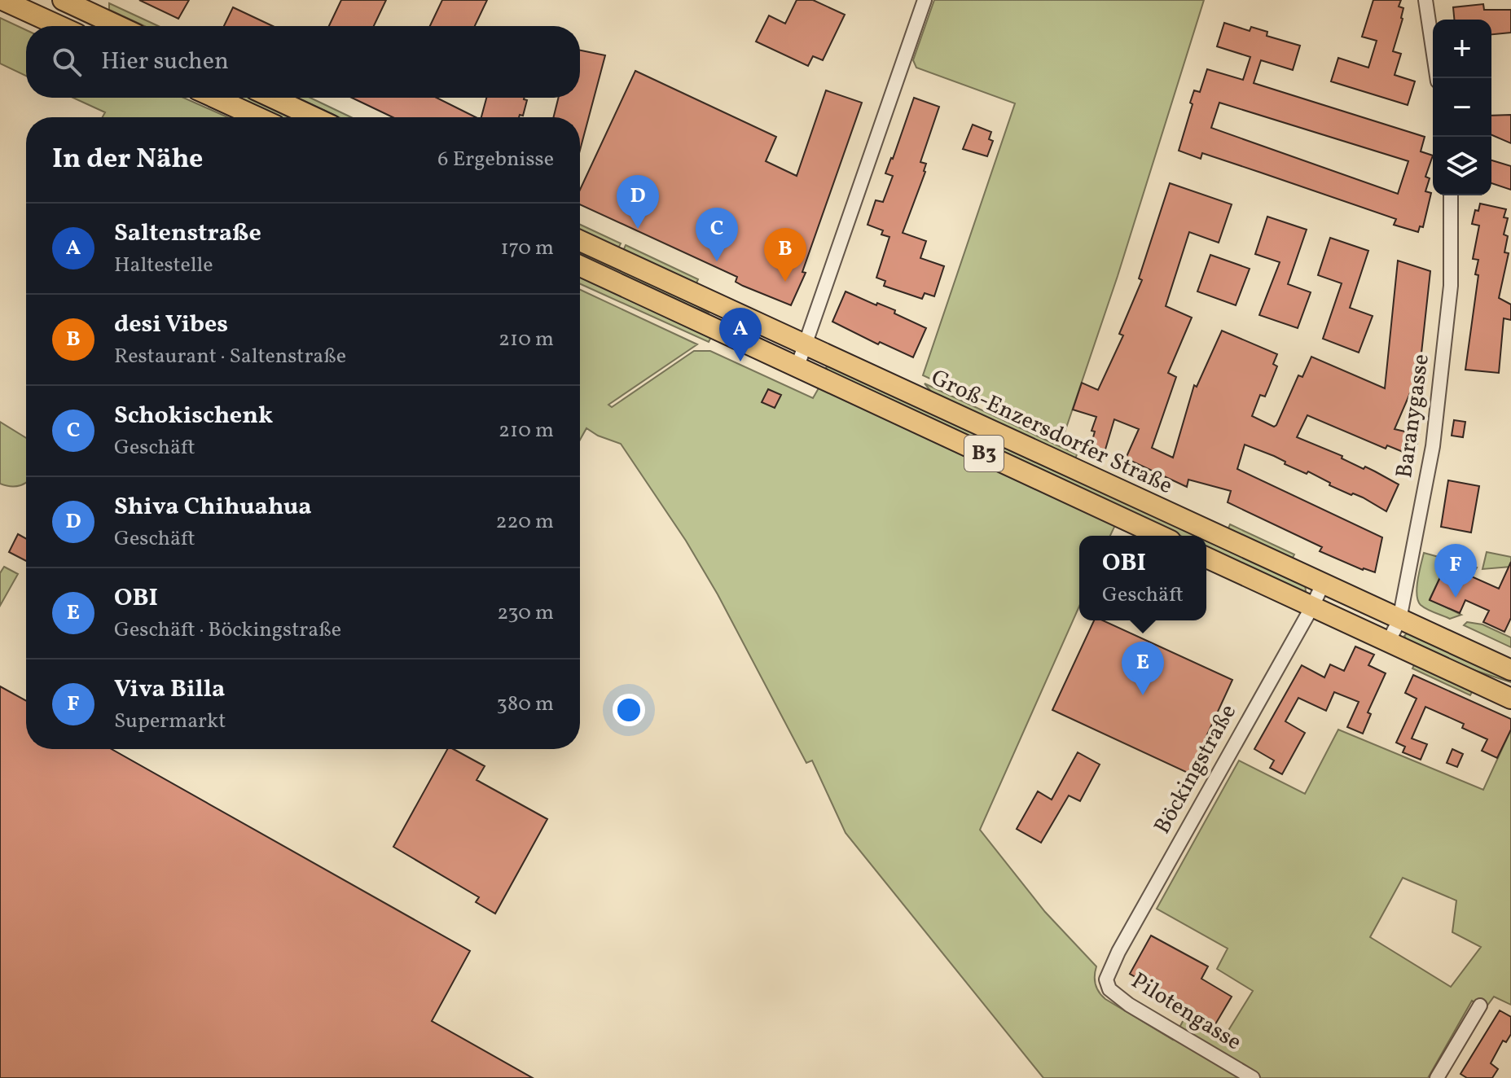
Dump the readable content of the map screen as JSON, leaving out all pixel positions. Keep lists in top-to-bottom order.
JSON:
{
  "streets": {
    "main road": ["Groß-Enzersdorfer Straße", "B3"],
    "street": ["Baranygasse", "Böckingstraße", "Pilotengasse"]
  },
  "crossings": [
    ["Baranygasse", "Groß-Enzersdorfer Straße"],
    ["Groß-Enzersdorfer Straße", "Böckingstraße"],
    ["Böckingstraße", "Pilotengasse"]
  ],
  "page": {
    "map_buttons": ["+", "−"],
    "search": "Hier suchen",
    "heading": ["In der Nähe", "6 Ergebnisse"],
    "pins": [
      "D",
      "C",
      "B",
      "A",
      "F",
      "E"
    ],
    "list": [
      {
        "mark": "A",
        "name": "Saltenstraße",
        "note": "Haltestelle",
        "value": "170 m"
      },
      {
        "mark": "B",
        "name": "desi Vibes",
        "note": "Restaurant · Saltenstraße",
        "value": "210 m"
      },
      {
        "mark": "C",
        "name": "Schokischenk",
        "note": "Geschäft",
        "value": "210 m"
      },
      {
        "mark": "D",
        "name": "Shiva Chihuahua",
        "note": "Geschäft",
        "value": "220 m"
      },
      {
        "mark": "E",
        "name": "OBI",
        "note": "Geschäft · Böckingstraße",
        "value": "230 m"
      },
      {
        "mark": "F",
        "name": "Viva Billa",
        "note": "Supermarkt",
        "value": "380 m"
      }
    ],
    "popup": ["OBI", "Geschäft"]
  }
}
